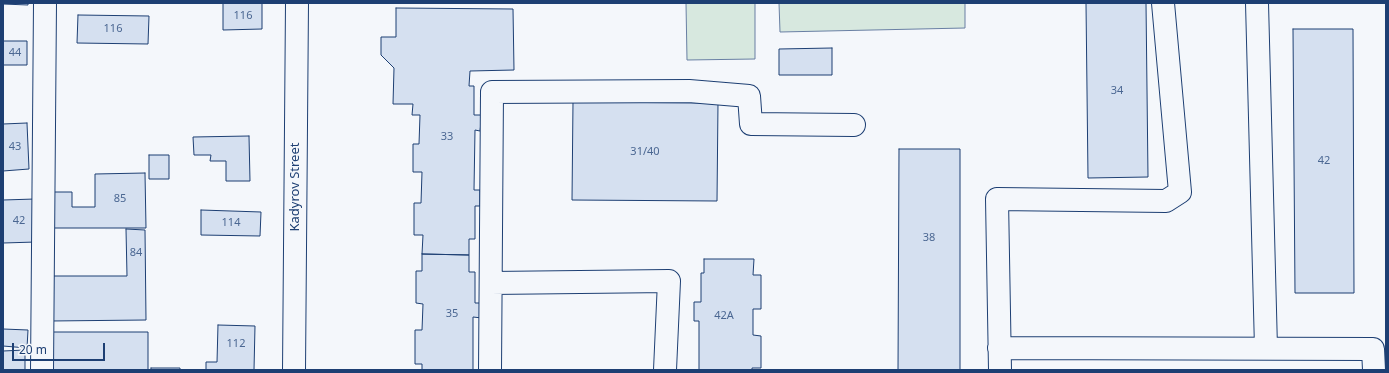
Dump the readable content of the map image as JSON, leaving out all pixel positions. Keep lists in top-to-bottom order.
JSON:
{
  "streets": {
    "street": ["Kadyrov Street"]
  },
  "house_numbers": [
    "116",
    "116",
    "44",
    "34",
    "33",
    "43",
    "31/40",
    "42",
    "85",
    "42",
    "114",
    "38",
    "84",
    "35",
    "42А",
    "112"
  ],
  "scale_bar": "20 m"
}
